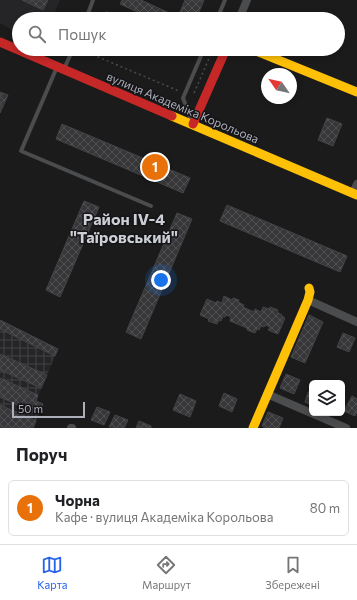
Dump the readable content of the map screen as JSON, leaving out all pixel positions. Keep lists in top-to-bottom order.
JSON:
{
  "streets": {
    "main road": ["вулиця Академіка Корольова"]
  },
  "districts": ["Район IV-4 \"Таїровський\""],
  "scale_bar": "50 m",
  "north": "top left",
  "page": {
    "search": "Пошук",
    "pins": "1",
    "scale": "50 m",
    "heading": "Поруч",
    "list": [
      {
        "mark": "1",
        "name": "Чорна",
        "note": "Кафе · вулиця Академіка Корольова",
        "value": "80 m"
      }
    ],
    "nav": ["Карта", "Маршрут", "Збережені"]
  }
}
